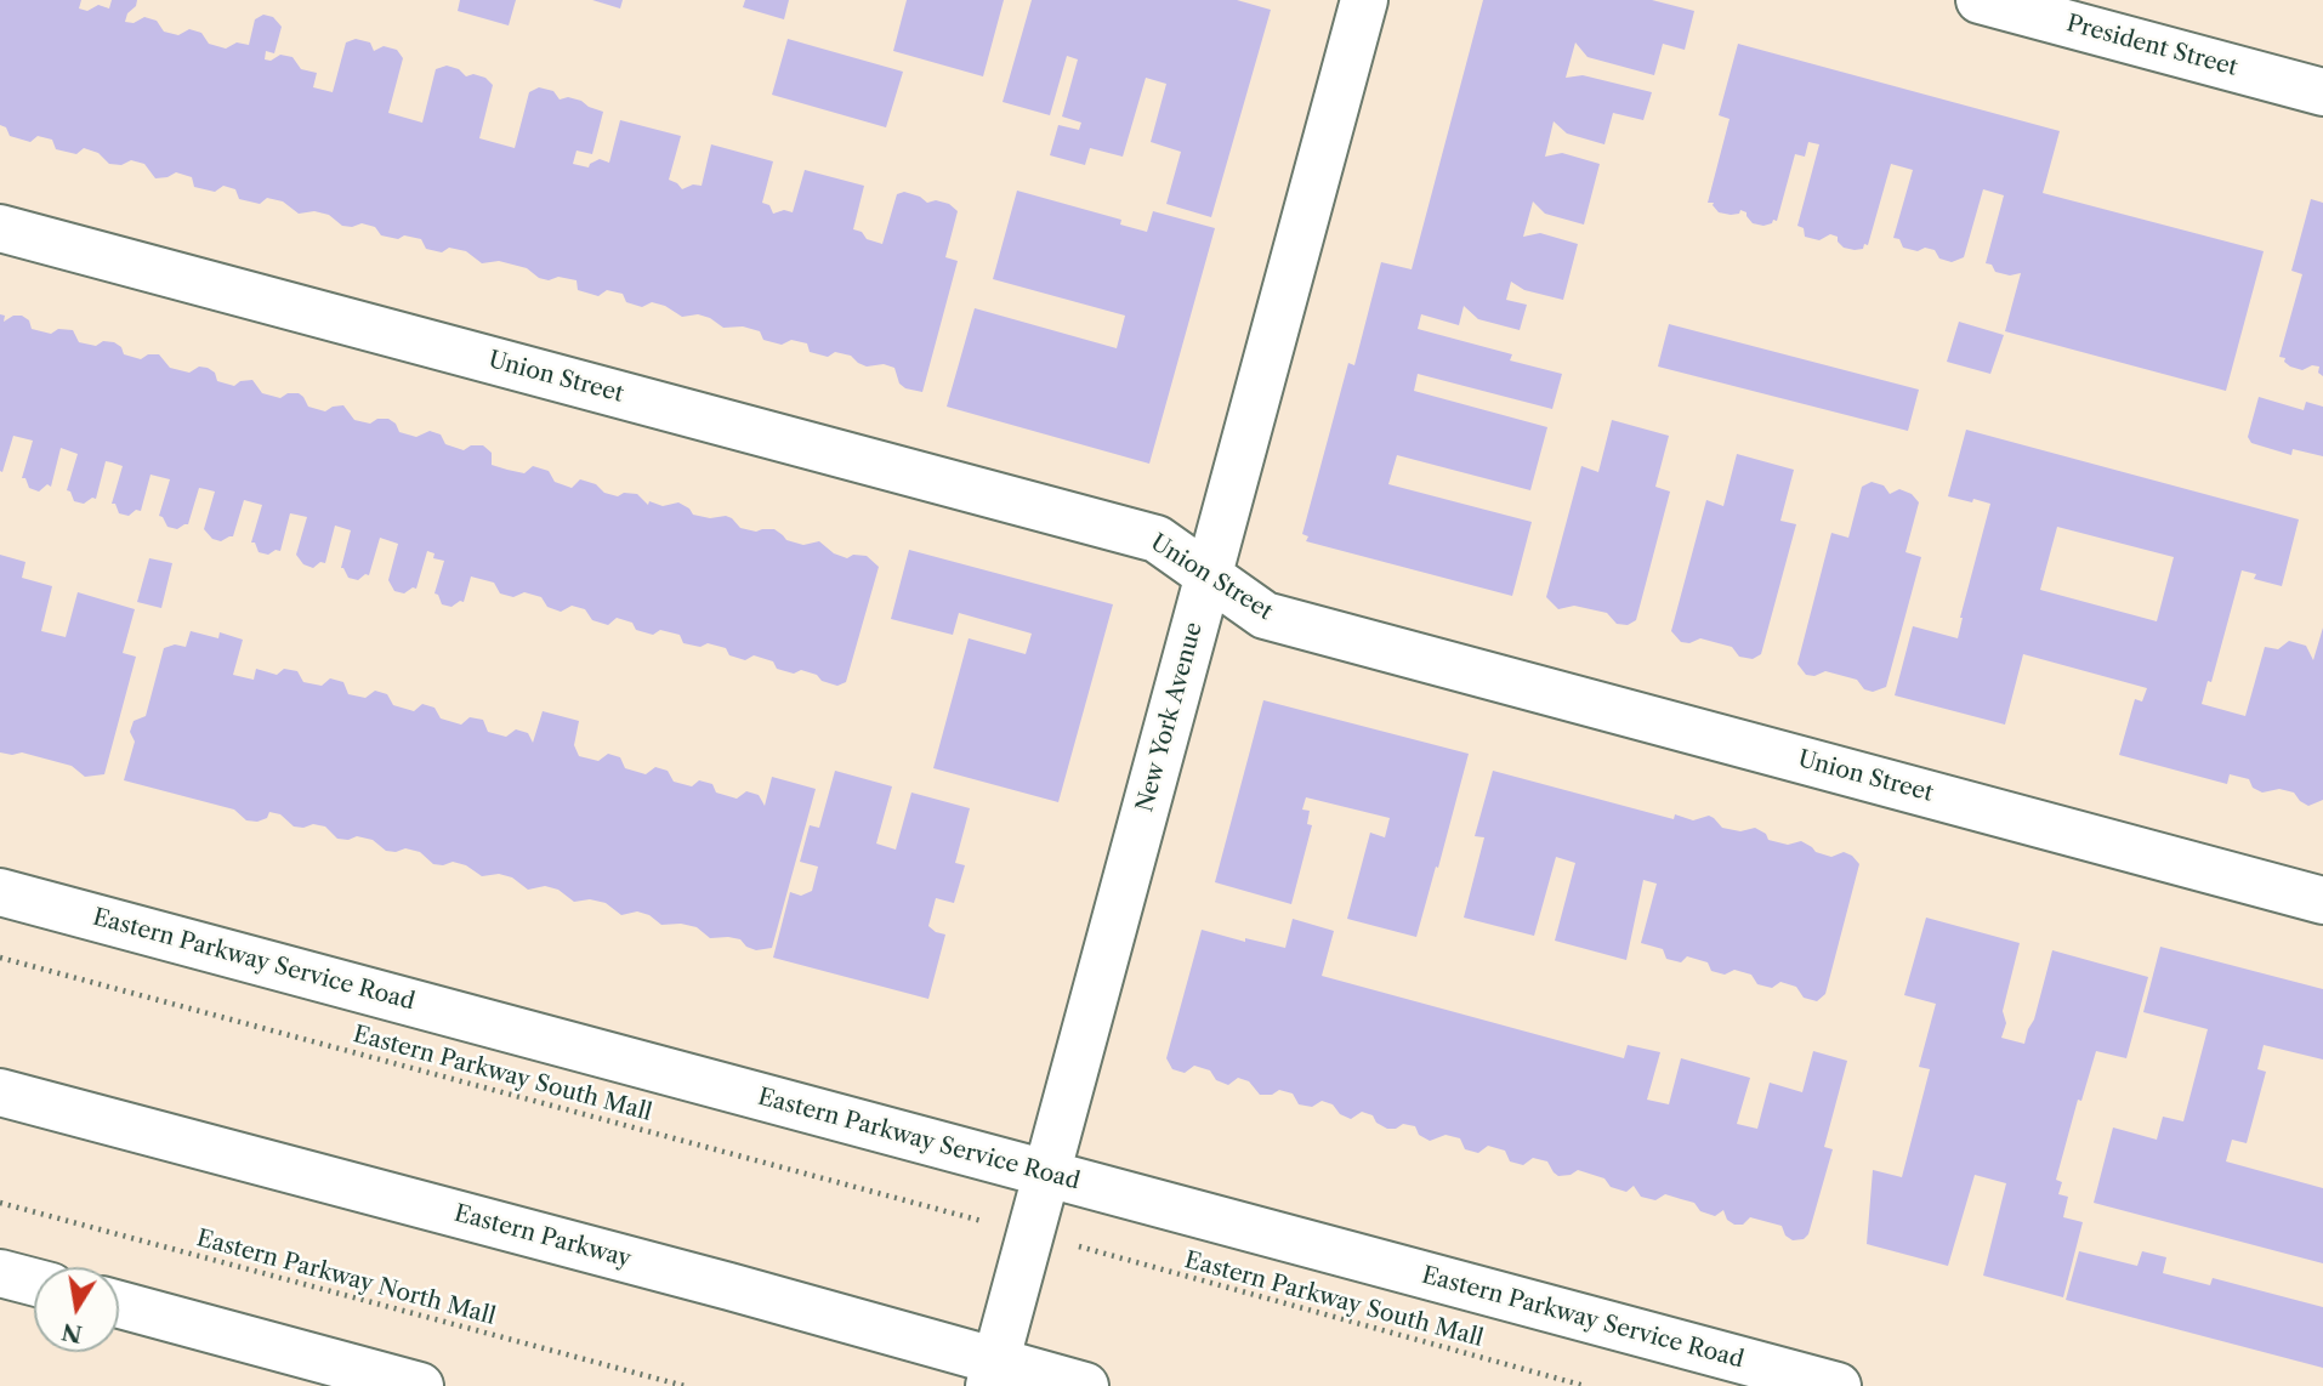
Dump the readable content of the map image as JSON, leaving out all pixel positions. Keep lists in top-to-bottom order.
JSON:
{
  "streets": {
    "street": [
      "President Street",
      "Union Street",
      "New York Avenue",
      "Eastern Parkway Service Road",
      "Eastern Parkway"
    ],
    "path": ["Eastern Parkway South Mall", "Eastern Parkway North Mall"]
  },
  "crossings": [
    ["Union Street", "New York Avenue"],
    ["New York Avenue", "Eastern Parkway Service Road"],
    ["New York Avenue", "Eastern Parkway"]
  ],
  "north": "bottom"
}
